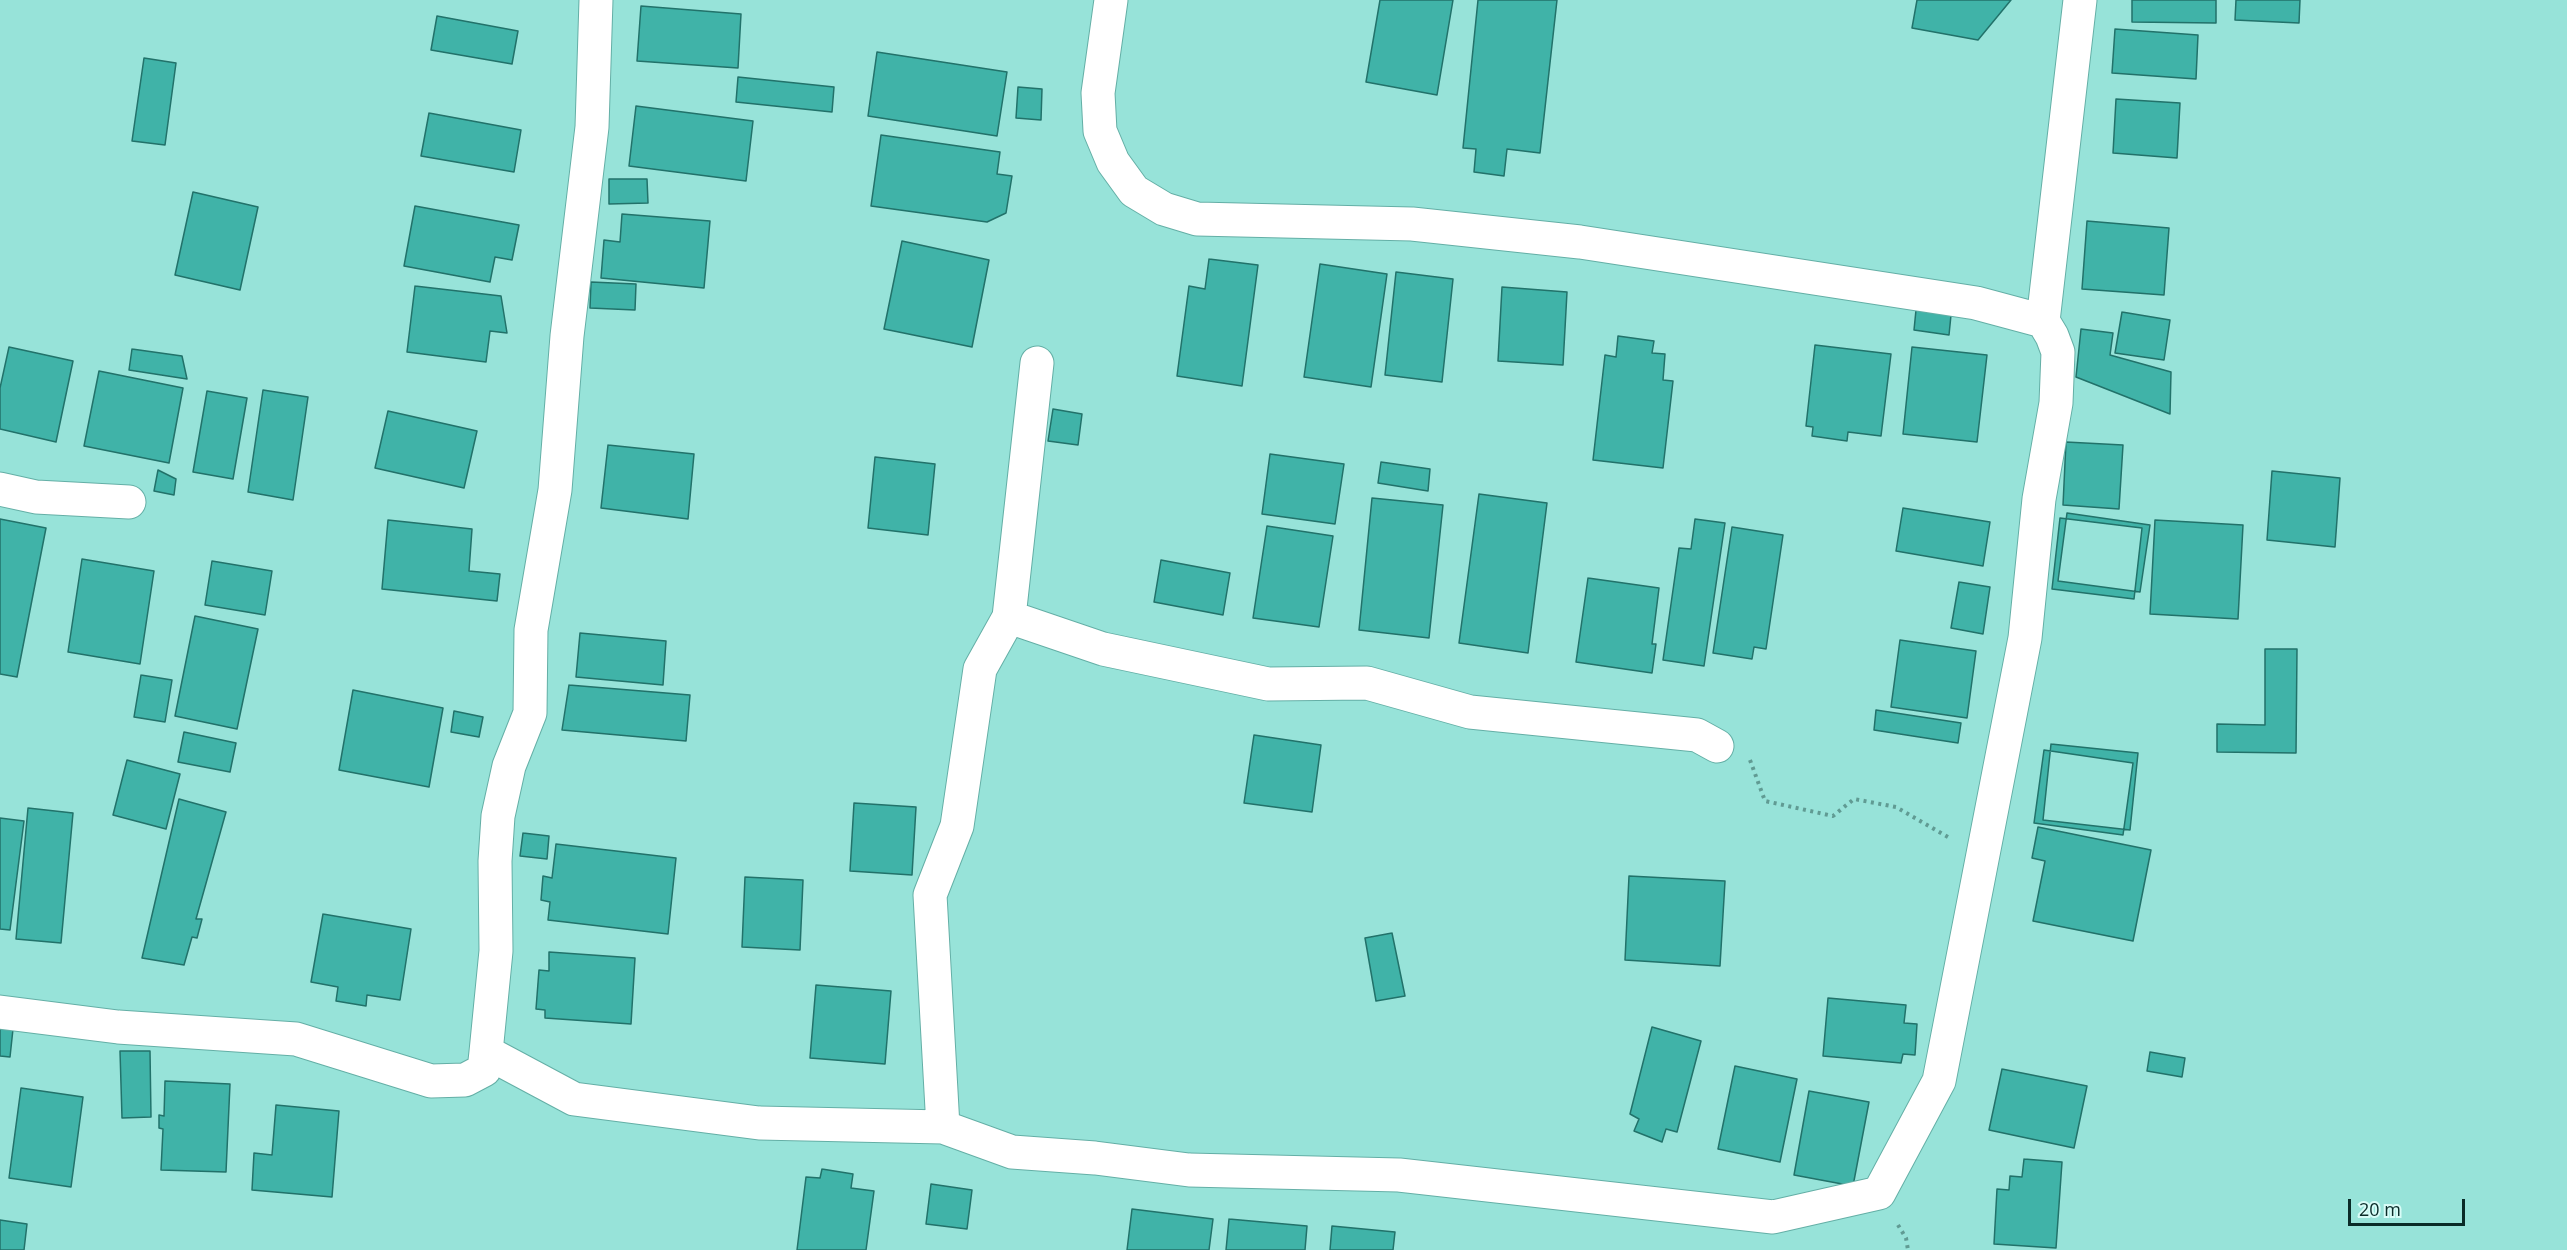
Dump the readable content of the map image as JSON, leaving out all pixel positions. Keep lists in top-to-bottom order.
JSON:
{
  "scale_bar": "20 m"
}
